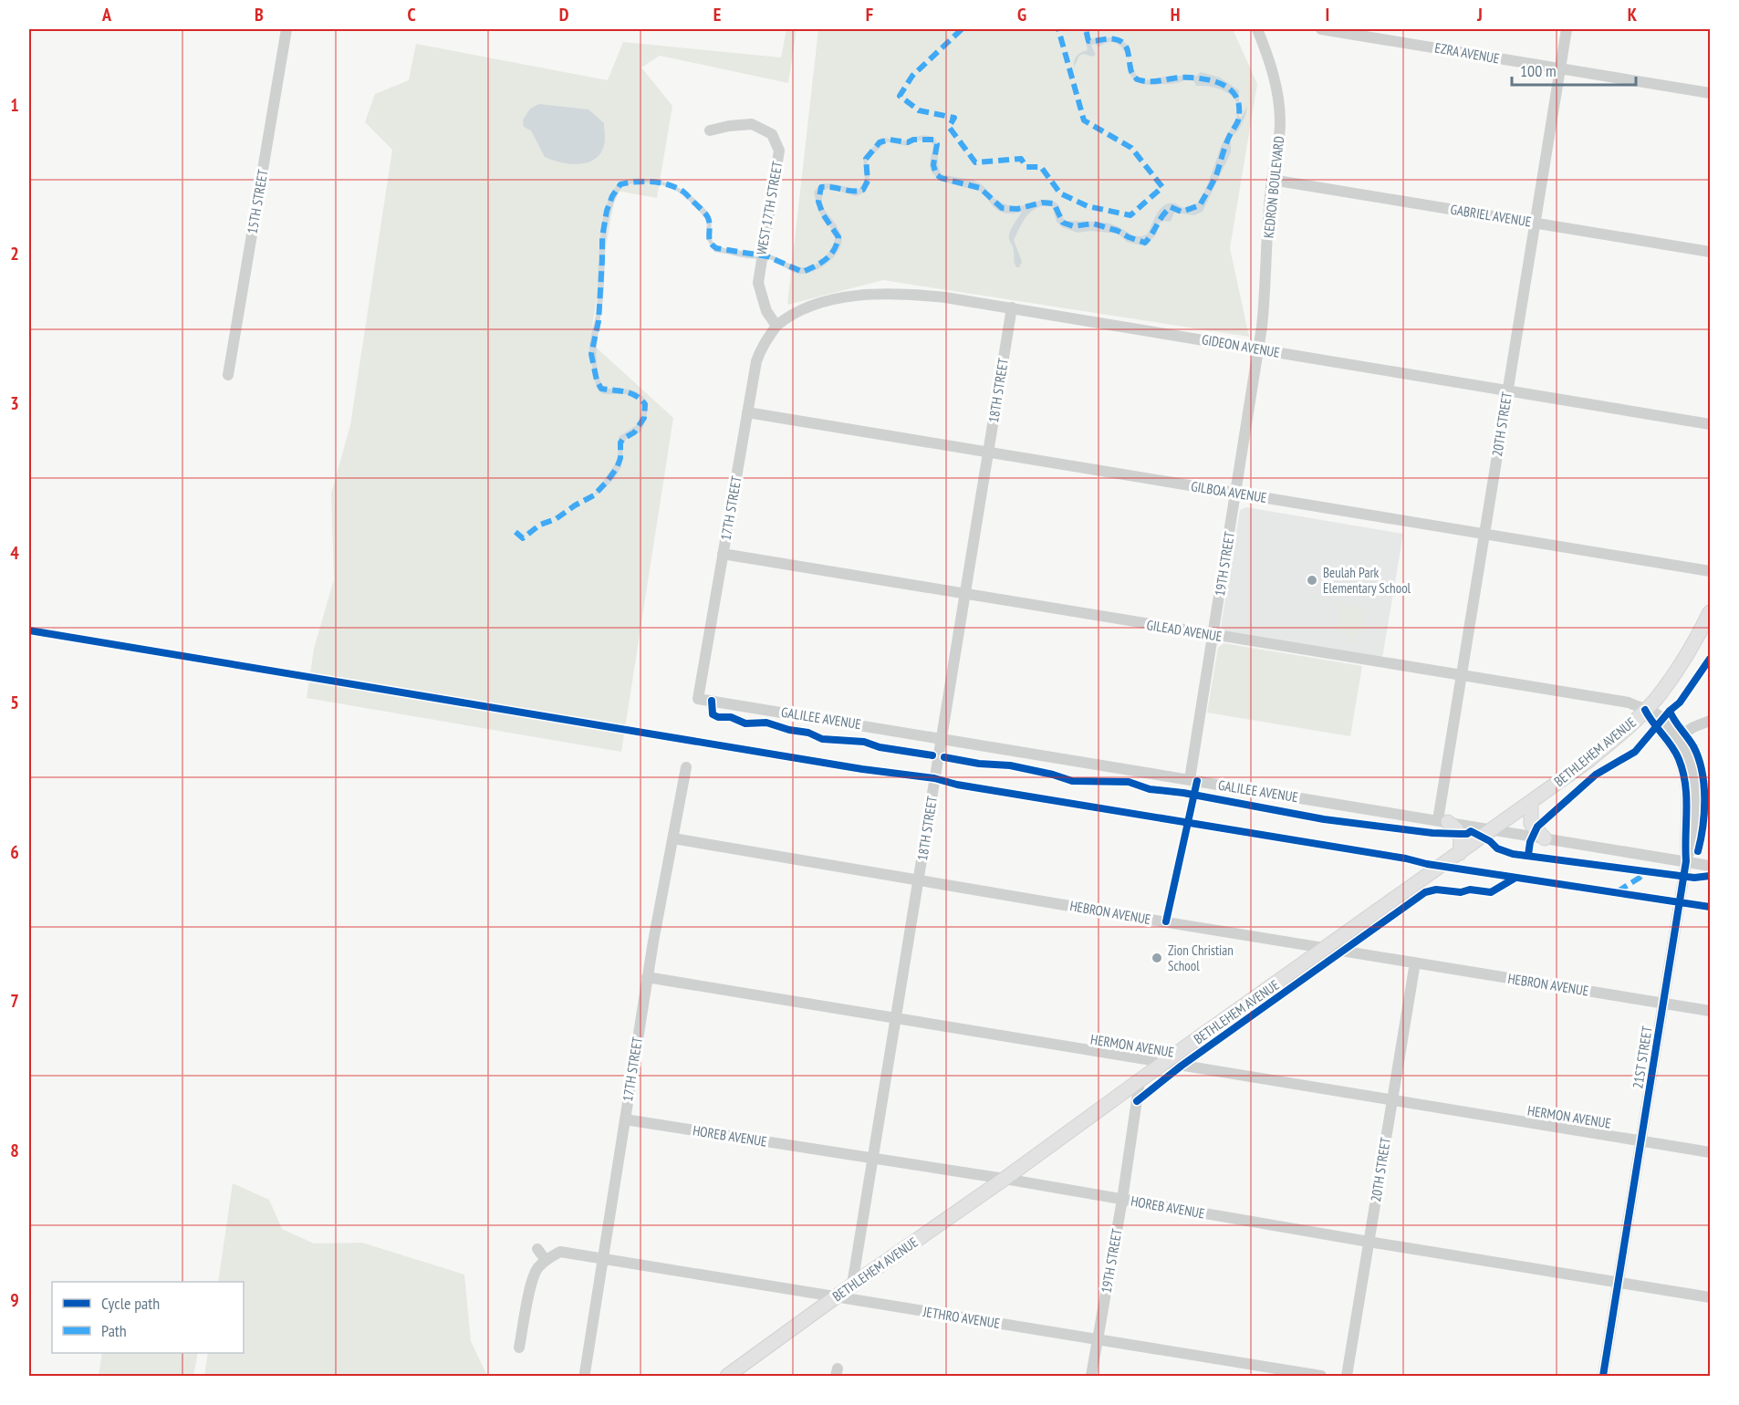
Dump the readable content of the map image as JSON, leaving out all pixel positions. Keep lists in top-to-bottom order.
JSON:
{
  "streets": {
    "main road": ["BETHLEHEM AVENUE"],
    "street": [
      "EZRA AVENUE",
      "KEDRON BOULEVARD",
      "15TH STREET",
      "WEST 17TH STREET",
      "GABRIEL AVENUE",
      "GIDEON AVENUE",
      "18TH STREET",
      "20TH STREET",
      "GILBOA AVENUE",
      "17TH STREET",
      "19TH STREET",
      "GILEAD AVENUE",
      "GALILEE AVENUE",
      "HEBRON AVENUE",
      "HERMON AVENUE",
      "21ST STREET",
      "HOREB AVENUE",
      "JETHRO AVENUE"
    ]
  },
  "crossings": [
    ["EZRA AVENUE", "20TH STREET"],
    ["KEDRON BOULEVARD", "GABRIEL AVENUE"],
    ["KEDRON BOULEVARD", "GIDEON AVENUE"],
    ["KEDRON BOULEVARD", "19TH STREET"],
    ["WEST 17TH STREET", "GIDEON AVENUE"],
    ["WEST 17TH STREET", "17TH STREET"],
    ["GABRIEL AVENUE", "20TH STREET"],
    ["GIDEON AVENUE", "18TH STREET"],
    ["GIDEON AVENUE", "20TH STREET"],
    ["GIDEON AVENUE", "17TH STREET"],
    ["GIDEON AVENUE", "19TH STREET"],
    ["18TH STREET", "GILBOA AVENUE"],
    ["18TH STREET", "GILEAD AVENUE"],
    ["18TH STREET", "GALILEE AVENUE"],
    ["18TH STREET", "BETHLEHEM AVENUE"],
    ["18TH STREET", "HEBRON AVENUE"],
    ["18TH STREET", "HERMON AVENUE"],
    ["18TH STREET", "HOREB AVENUE"],
    ["20TH STREET", "GILBOA AVENUE"],
    ["20TH STREET", "GILEAD AVENUE"],
    ["20TH STREET", "GALILEE AVENUE"],
    ["20TH STREET", "HEBRON AVENUE"],
    ["20TH STREET", "HERMON AVENUE"],
    ["20TH STREET", "HOREB AVENUE"],
    ["GILBOA AVENUE", "17TH STREET"],
    ["GILBOA AVENUE", "19TH STREET"],
    ["17TH STREET", "GILEAD AVENUE"],
    ["17TH STREET", "GALILEE AVENUE"],
    ["17TH STREET", "HEBRON AVENUE"],
    ["17TH STREET", "HERMON AVENUE"],
    ["17TH STREET", "HOREB AVENUE"],
    ["17TH STREET", "JETHRO AVENUE"],
    ["19TH STREET", "GILEAD AVENUE"],
    ["19TH STREET", "GALILEE AVENUE"],
    ["19TH STREET", "BETHLEHEM AVENUE"],
    ["19TH STREET", "HOREB AVENUE"],
    ["19TH STREET", "JETHRO AVENUE"],
    ["GILEAD AVENUE", "BETHLEHEM AVENUE"],
    ["GALILEE AVENUE", "BETHLEHEM AVENUE"],
    ["GALILEE AVENUE", "21ST STREET"],
    ["BETHLEHEM AVENUE", "HEBRON AVENUE"],
    ["BETHLEHEM AVENUE", "HERMON AVENUE"],
    ["BETHLEHEM AVENUE", "HOREB AVENUE"],
    ["BETHLEHEM AVENUE", "JETHRO AVENUE"],
    ["HEBRON AVENUE", "21ST STREET"],
    ["HERMON AVENUE", "21ST STREET"],
    ["21ST STREET", "HOREB AVENUE"]
  ],
  "places": ["Beulah Park Elementary School", "Zion Christian School"],
  "legend": ["Cycle path", "Path"],
  "scale_bar": "100 m",
  "grid": {
    "columns": [
      "A",
      "B",
      "C",
      "D",
      "E",
      "F",
      "G",
      "H",
      "I",
      "J",
      "K"
    ],
    "rows": [
      "1",
      "2",
      "3",
      "4",
      "5",
      "6",
      "7",
      "8",
      "9"
    ]
  }
}
